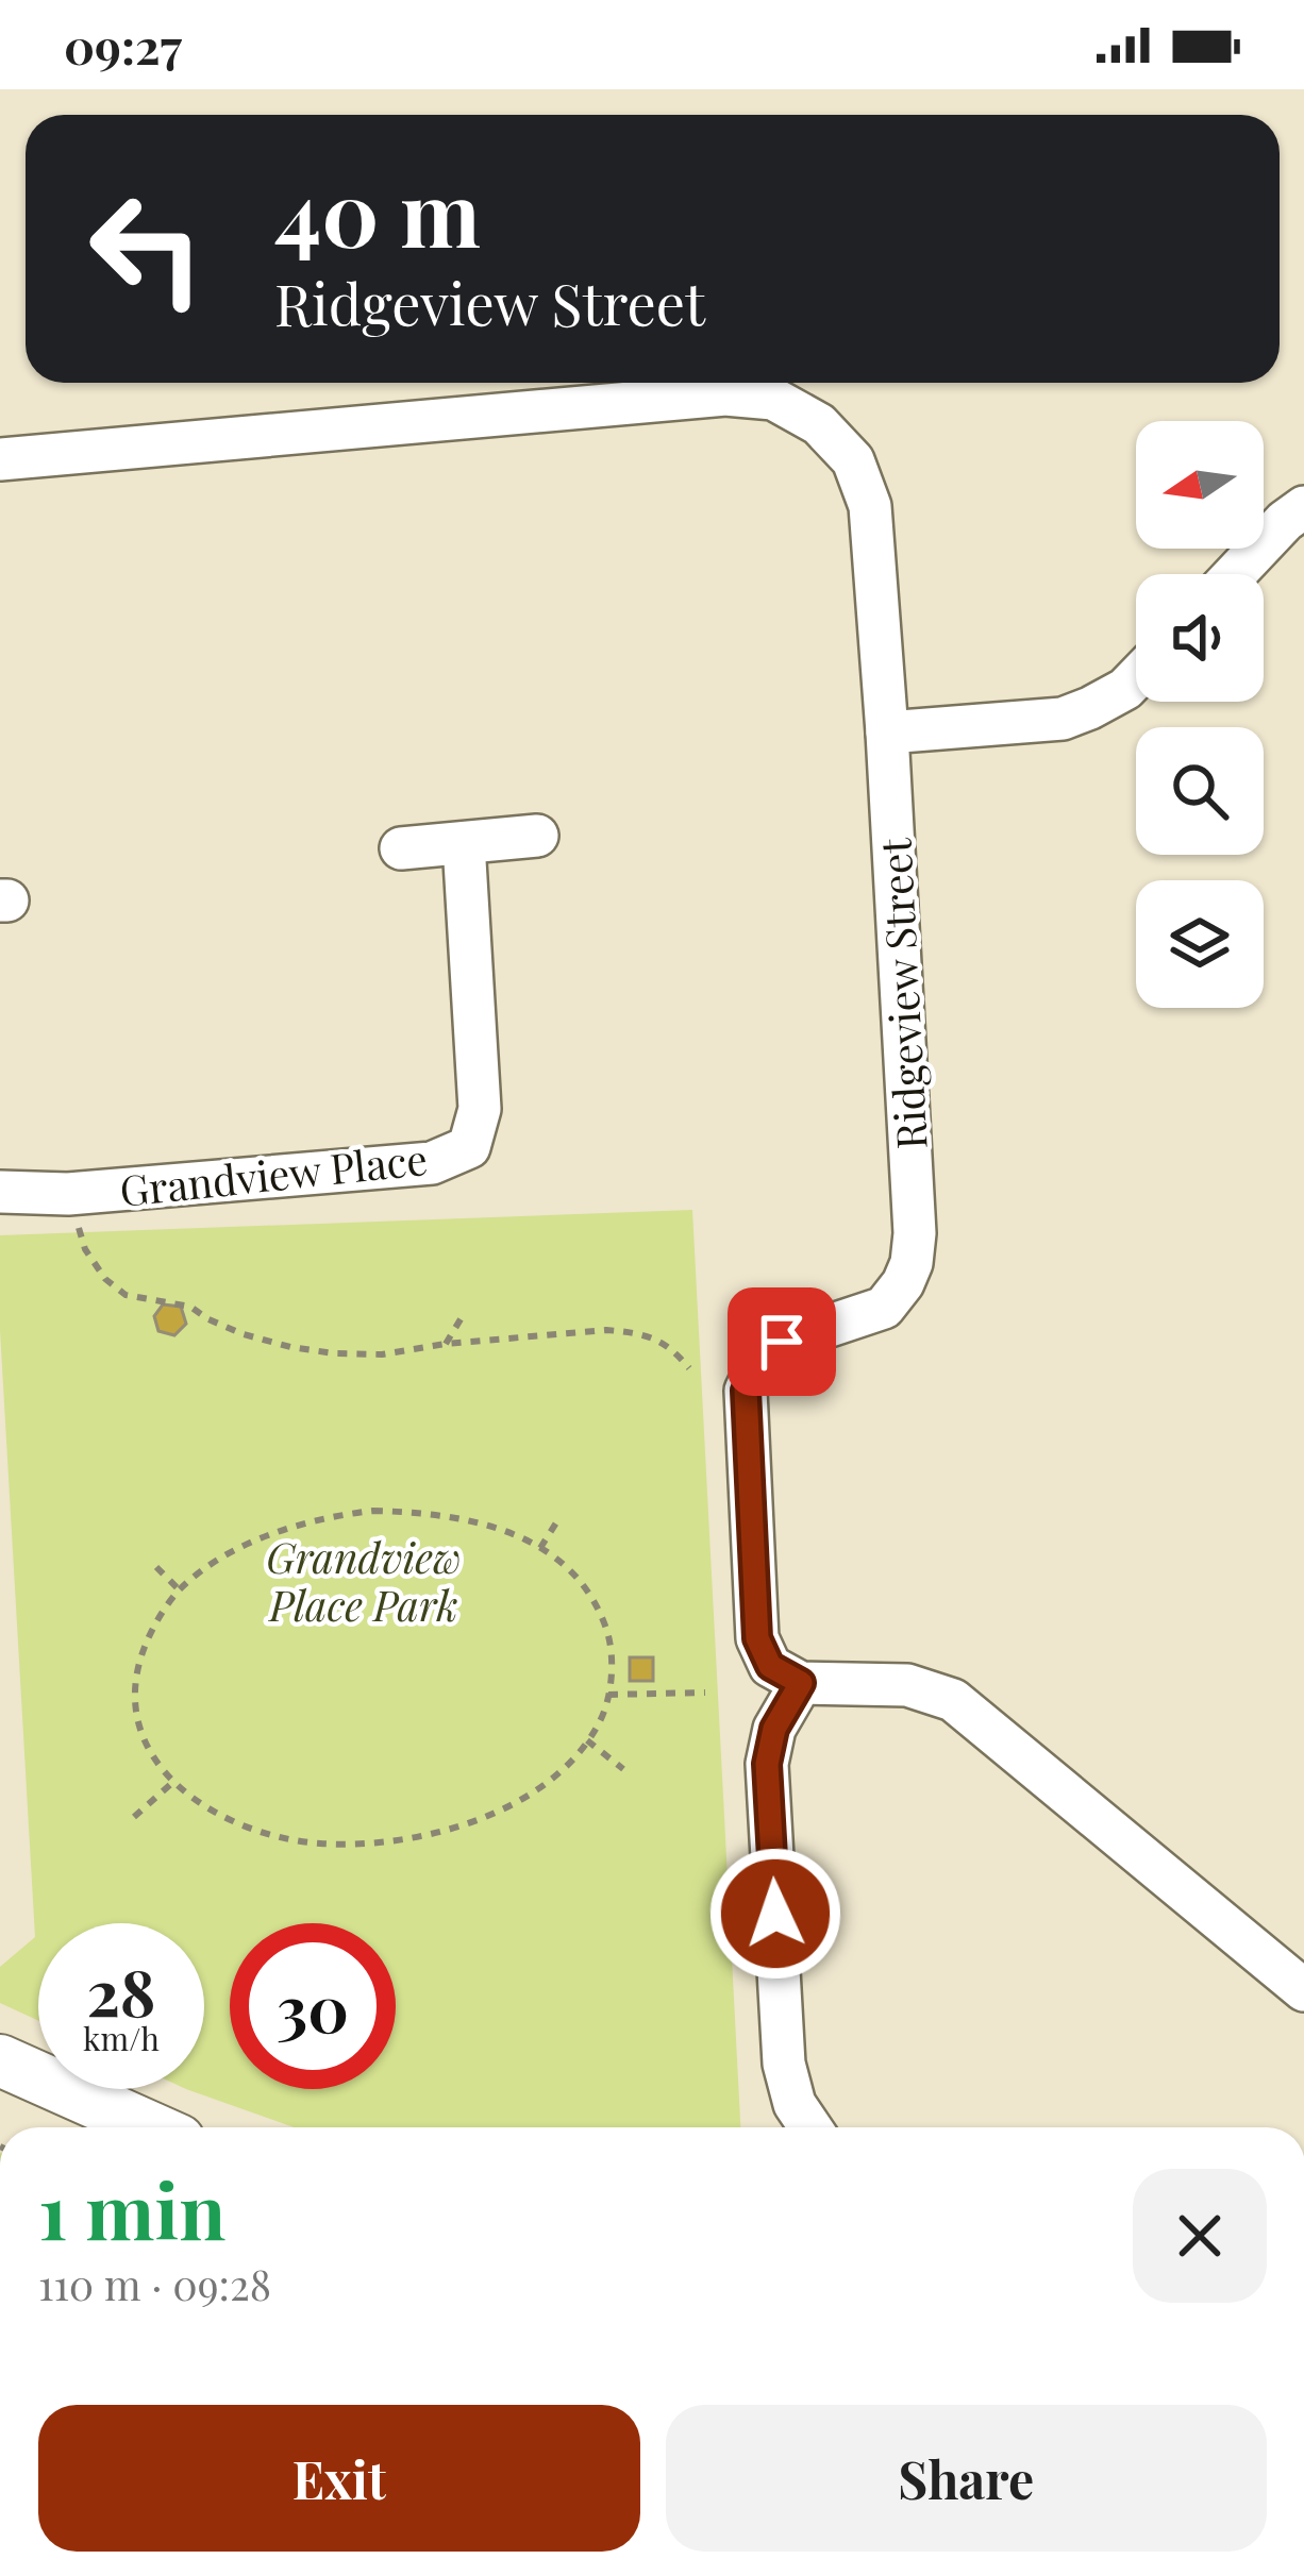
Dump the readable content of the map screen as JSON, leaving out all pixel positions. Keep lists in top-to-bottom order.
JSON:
{
  "streets": {
    "street": ["Ridgeview Street", "Grandview Place"]
  },
  "parks": ["Grandview Place Park"],
  "north": "left",
  "page": {
    "status": "09:27",
    "turn": ["40 m", "Ridgeview Street"],
    "speed": "28 km/h",
    "limit": "30",
    "heading": ["1 min", "110 m · 09:28"],
    "buttons": ["Exit", "Share"]
  }
}
